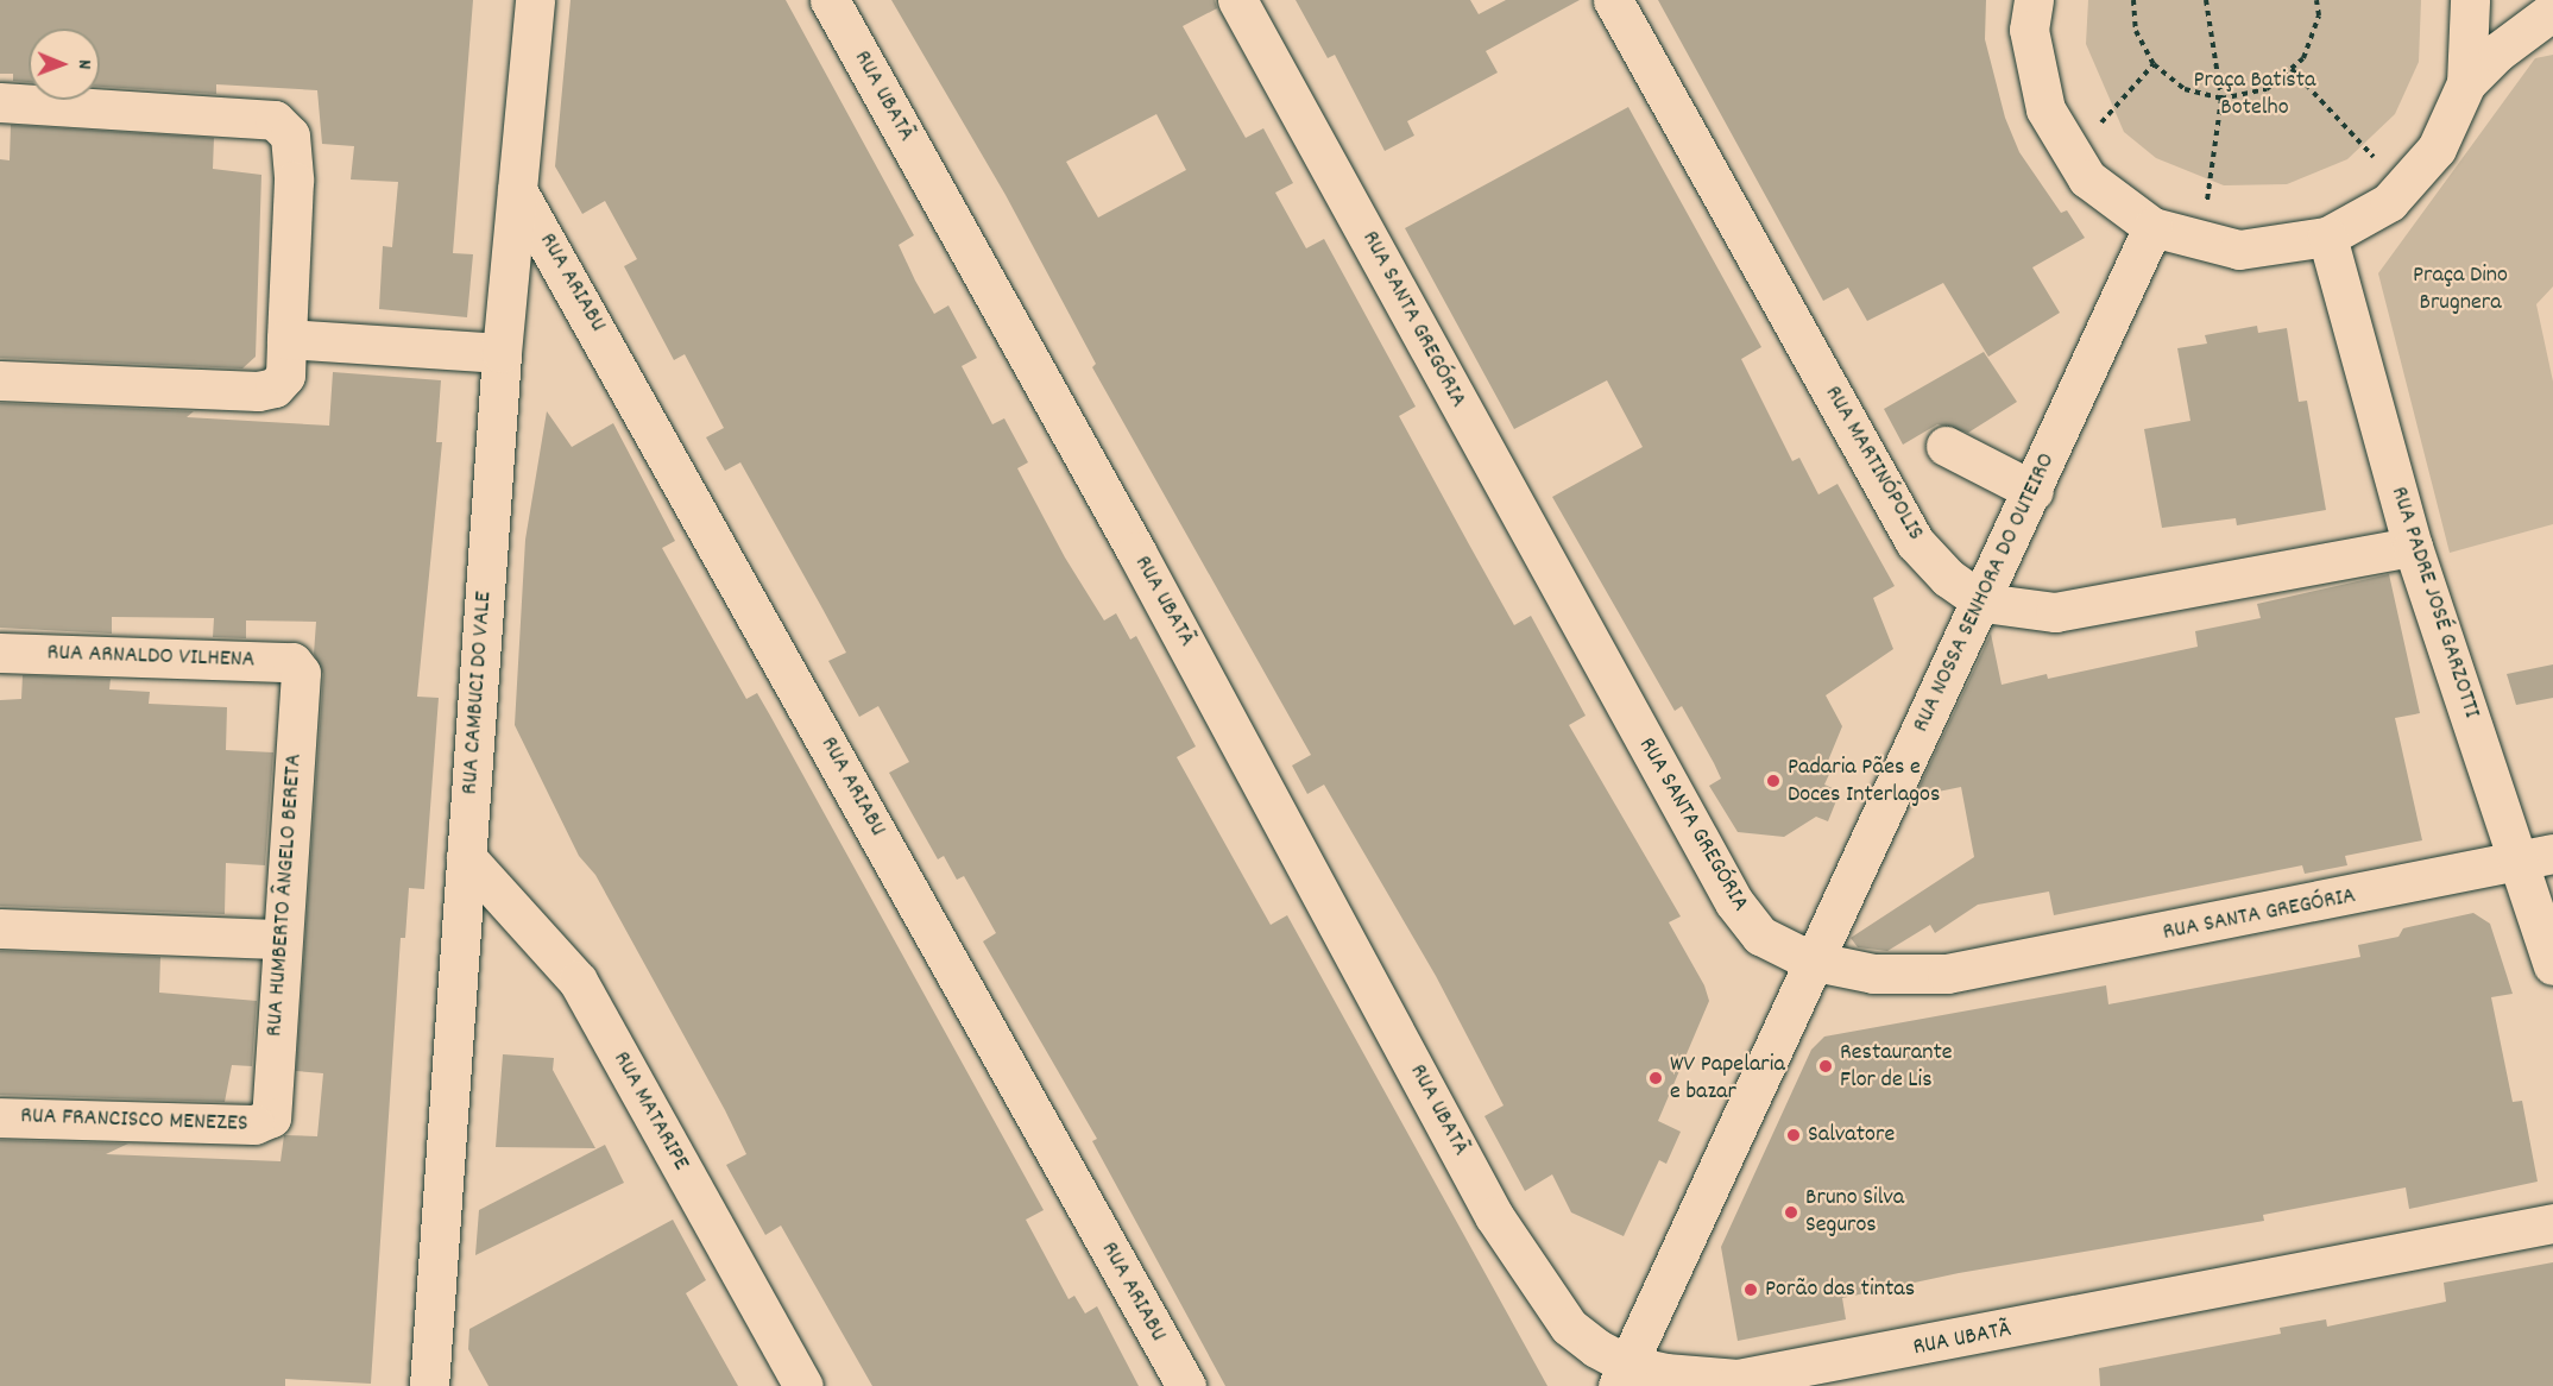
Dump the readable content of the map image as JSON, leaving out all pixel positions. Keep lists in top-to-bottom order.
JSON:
{
  "streets": {
    "street": [
      "RUA UBATÃ",
      "RUA ARIABU",
      "RUA SANTA GREGÓRIA",
      "RUA MARTINÓPOLIS",
      "RUA NOSSA SENHORA DO OUTEIRO",
      "RUA PADRE JOSÉ GARZOTTI",
      "RUA ARNALDO VILHENA",
      "RUA CAMBUCI DO VALE",
      "RUA HUMBERTO ÂNGELO BERETA",
      "RUA MATARIPE",
      "RUA FRANCISCO MENEZES"
    ]
  },
  "crossings": [
    ["RUA UBATÃ", "RUA NOSSA SENHORA DO OUTEIRO"],
    ["RUA ARIABU", "RUA CAMBUCI DO VALE"],
    ["RUA SANTA GREGÓRIA", "RUA NOSSA SENHORA DO OUTEIRO"],
    ["RUA SANTA GREGÓRIA", "RUA PADRE JOSÉ GARZOTTI"],
    ["RUA MARTINÓPOLIS", "RUA NOSSA SENHORA DO OUTEIRO"],
    ["RUA MARTINÓPOLIS", "RUA PADRE JOSÉ GARZOTTI"],
    ["RUA ARNALDO VILHENA", "RUA HUMBERTO ÂNGELO BERETA"],
    ["RUA CAMBUCI DO VALE", "RUA MATARIPE"],
    ["RUA HUMBERTO ÂNGELO BERETA", "RUA FRANCISCO MENEZES"]
  ],
  "parks": ["Praça Batista Botelho", "Praça Dino Brugnera"],
  "places": [
    "Padaria Pães e Doces Interlagos",
    "Restaurante Flor de Lis",
    "WV Papelaria e bazar",
    "Salvatore",
    "Bruno Silva Seguros",
    "Porão das tintas"
  ],
  "north": "right"
}
